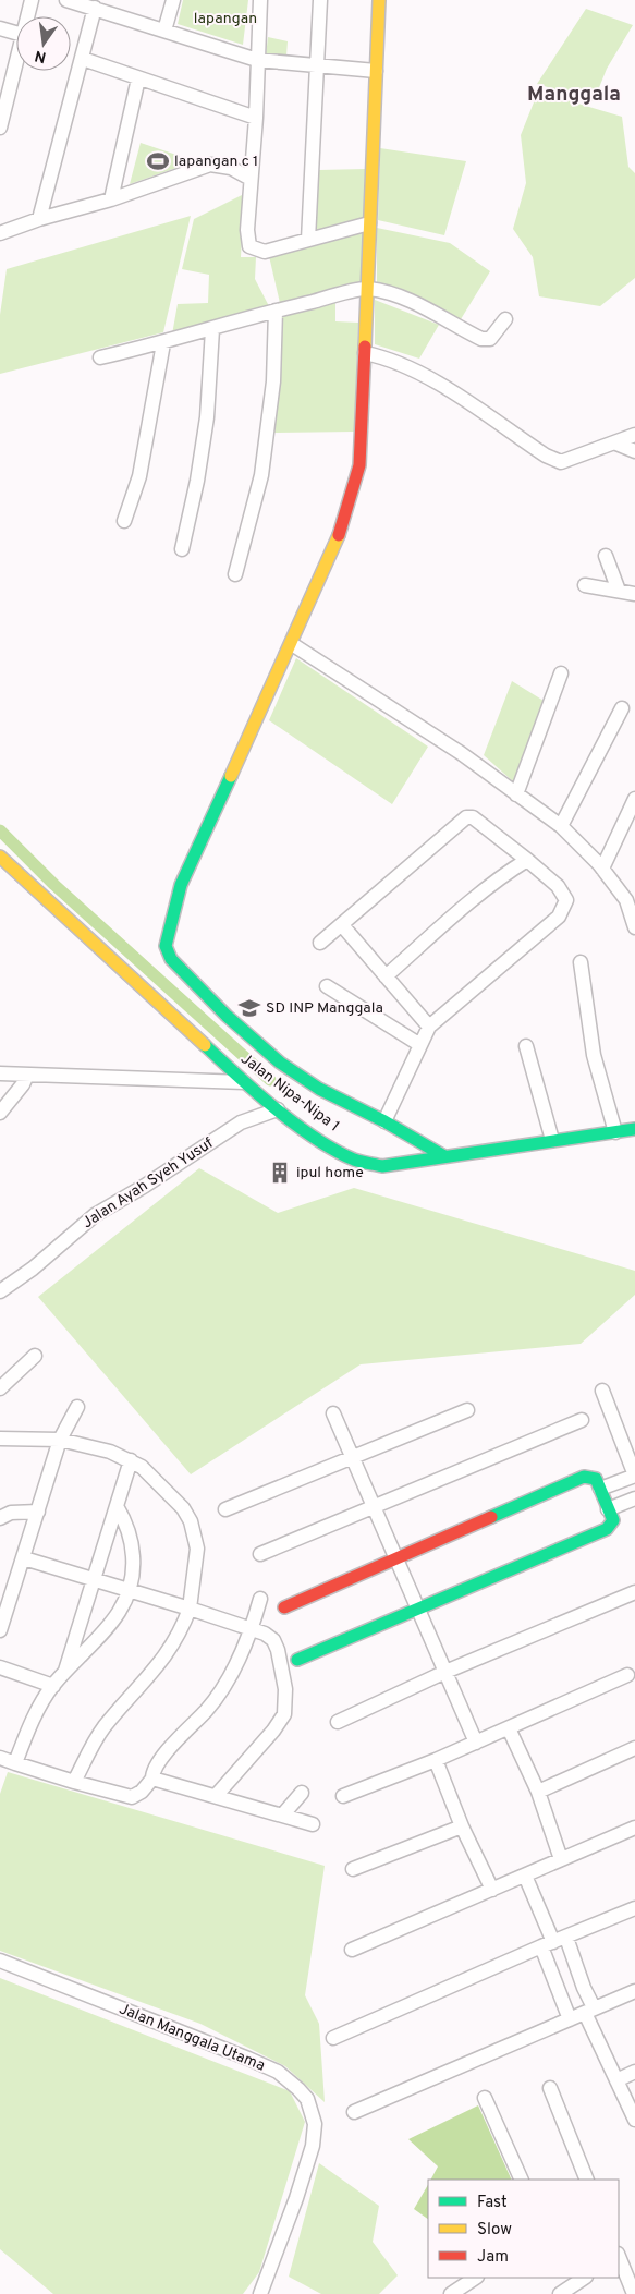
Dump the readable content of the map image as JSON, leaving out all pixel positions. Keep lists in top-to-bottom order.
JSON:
{
  "streets": {
    "street": ["Jalan Nipa-Nipa 1", "Jalan Ayah Syeh Yusuf", "Jalan Manggala Utama"]
  },
  "crossings": [
    ["Jalan Nipa-Nipa 1", "Jalan Ayah Syeh Yusuf"]
  ],
  "districts": ["Manggala"],
  "parks": ["lapangan"],
  "places": {
    "sports": ["lapangan c 1"],
    "school or university": ["SD INP Manggala"],
    "building": ["ipul home"]
  },
  "legend": ["Fast", "Slow", "Jam"],
  "north": "bottom"
}
